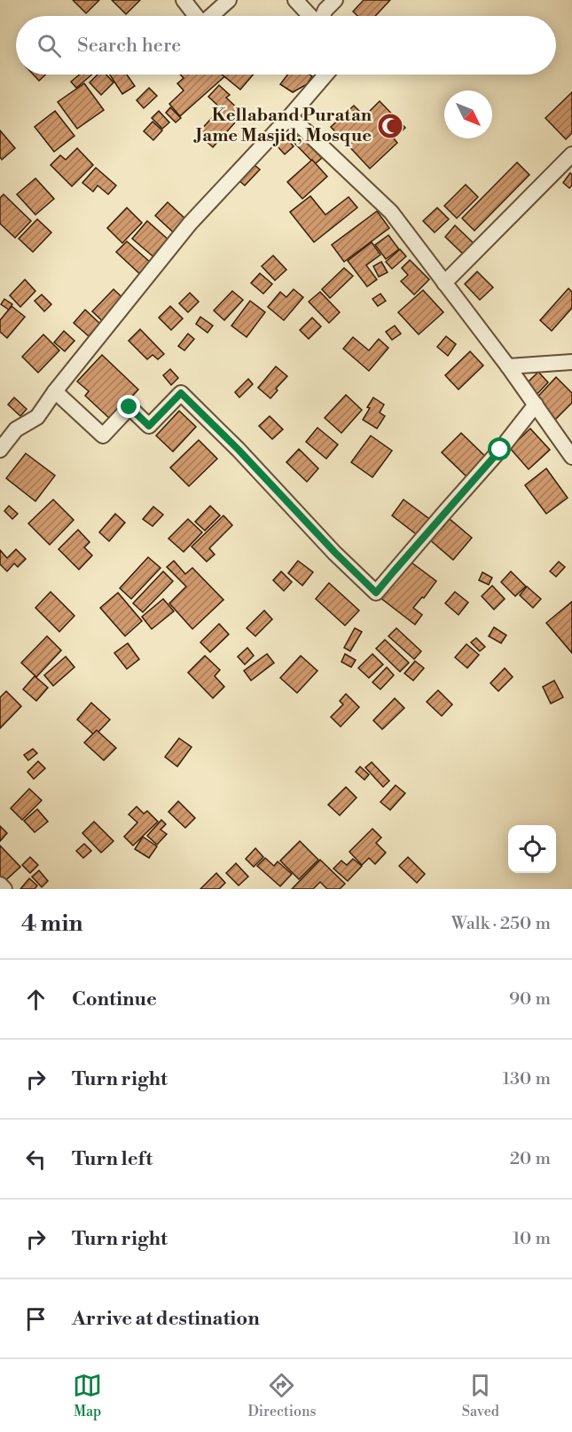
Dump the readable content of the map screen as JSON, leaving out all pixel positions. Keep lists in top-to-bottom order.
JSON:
{
  "places": {
    "mosque": ["Kellaband Puratan Jame Masjid, Mosque"]
  },
  "north": "bottom right",
  "page": {
    "search": "Search here",
    "heading": ["4 min", "Walk · 250 m"],
    "list": [
      ["Continue", "90 m"],
      ["Turn right", "130 m"],
      ["Turn left", "20 m"],
      ["Turn right", "10 m"],
      "Arrive at destination"
    ],
    "nav": ["Map", "Directions", "Saved"]
  }
}
